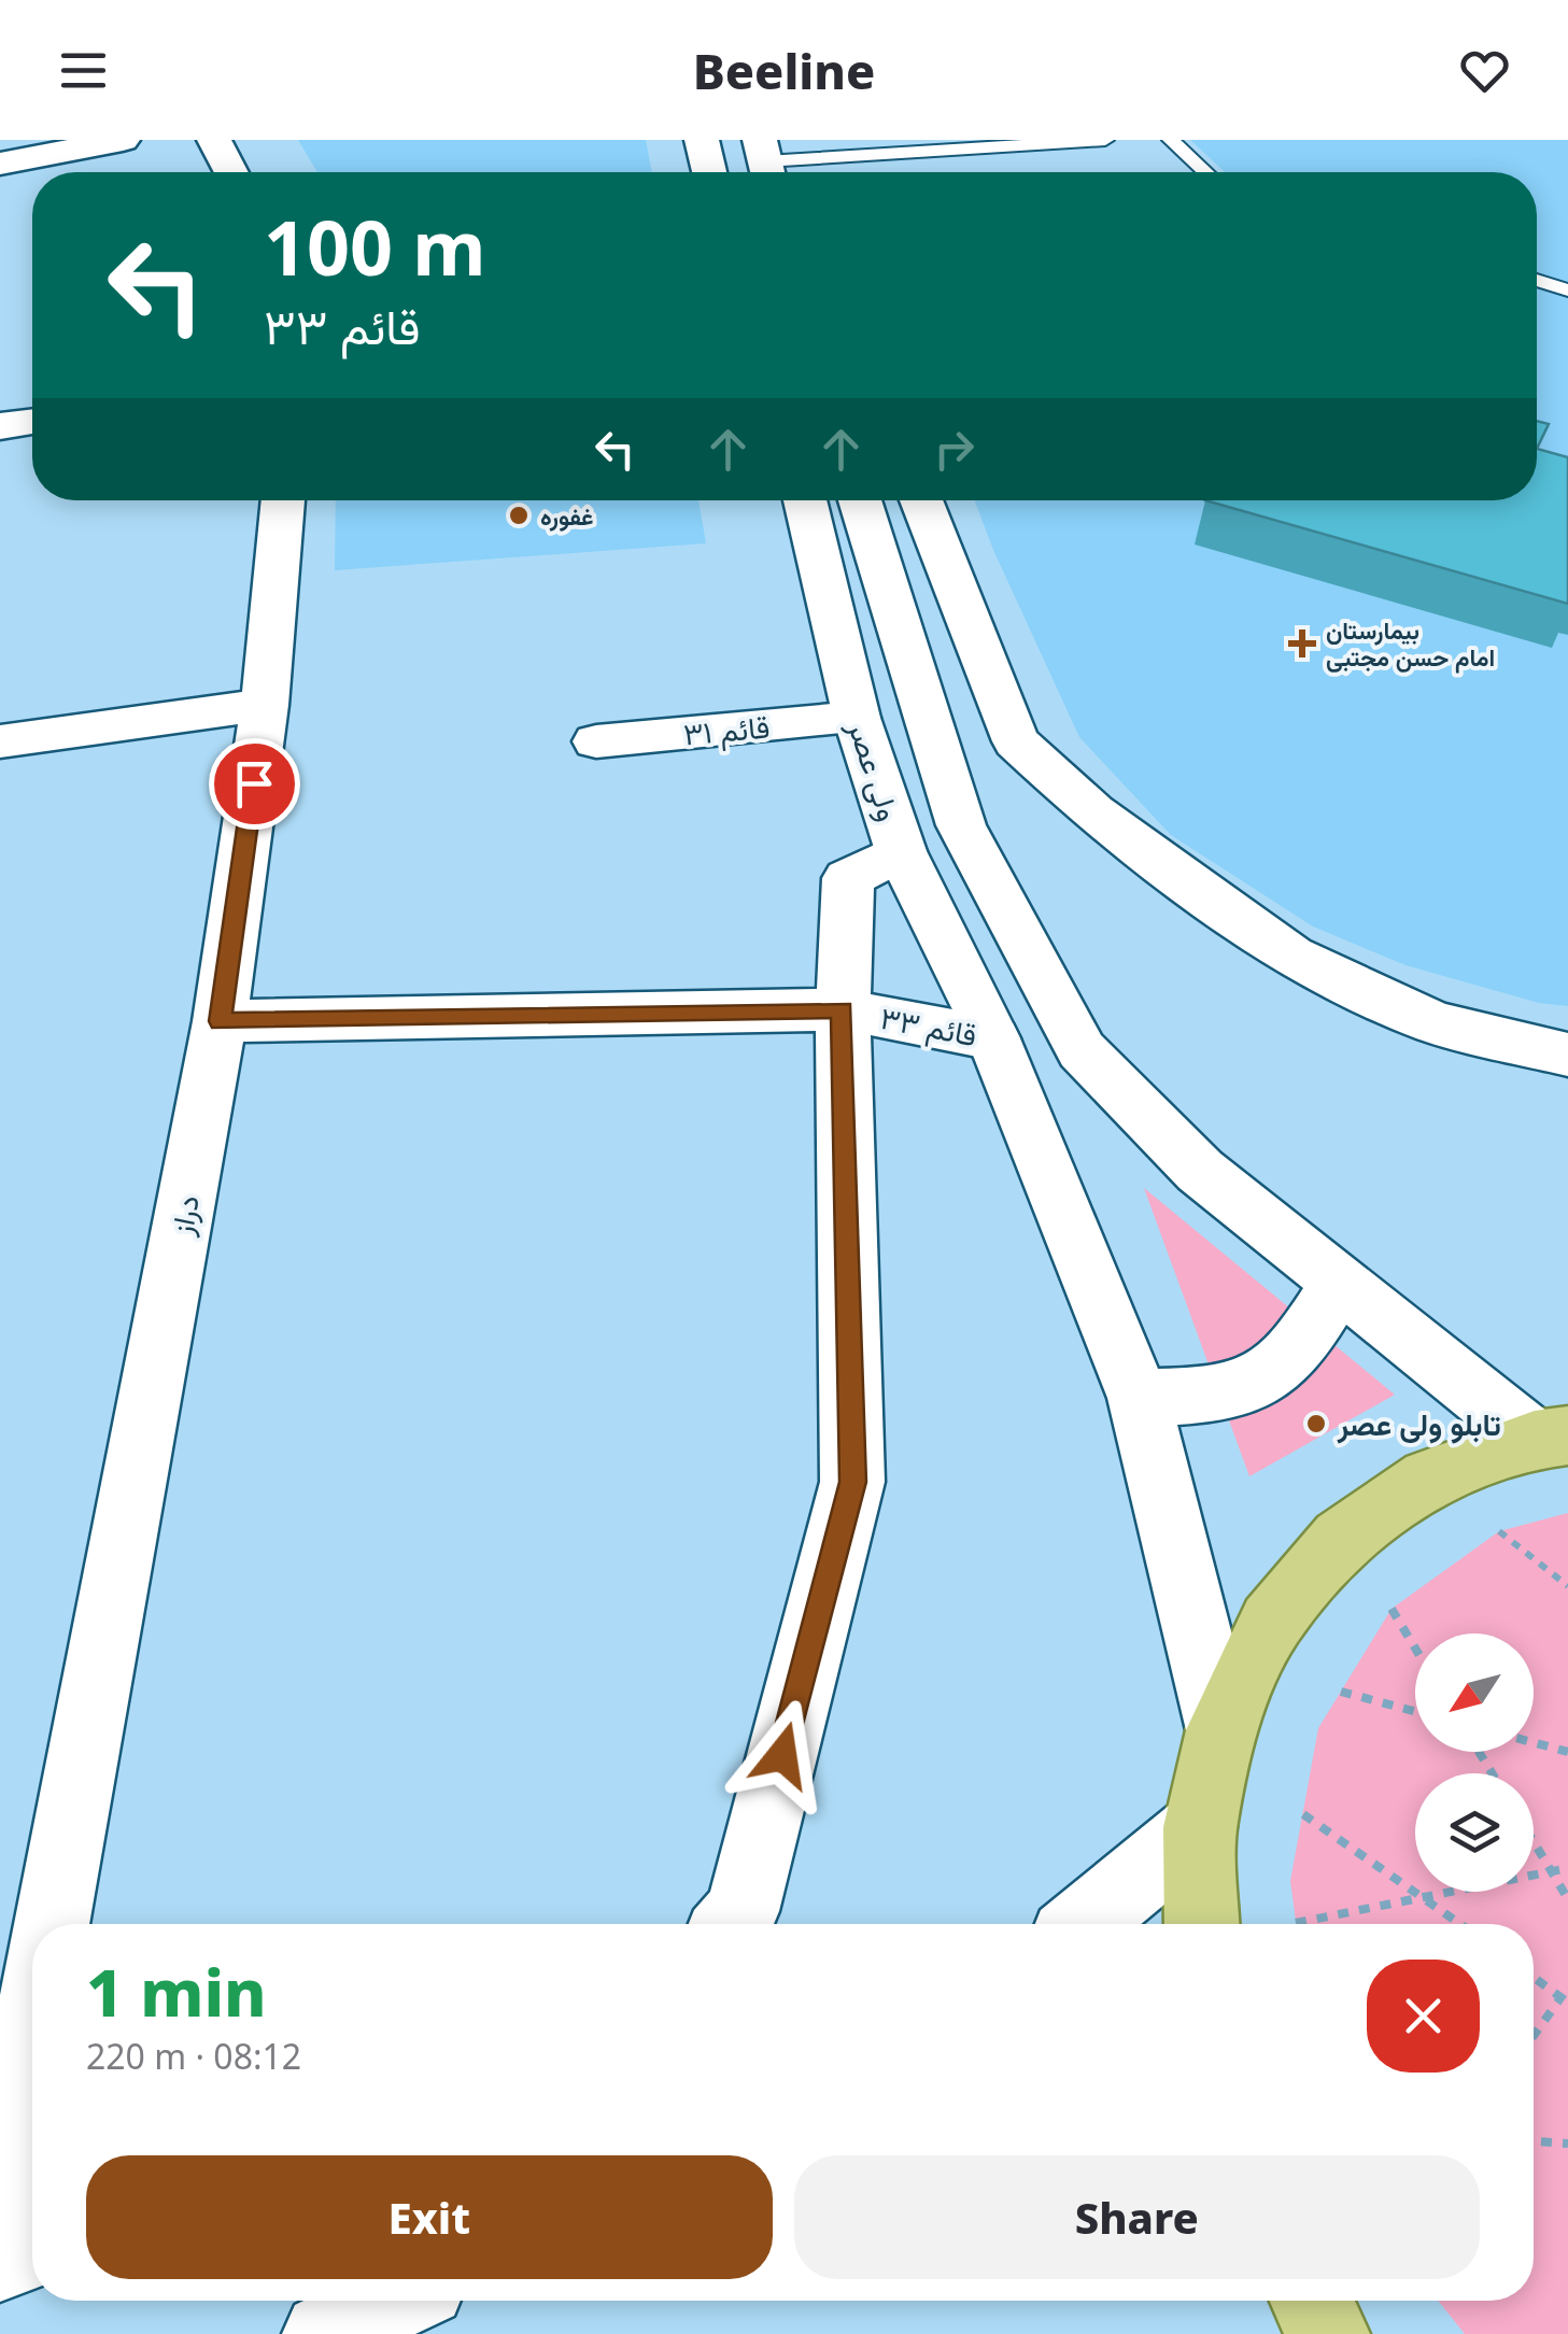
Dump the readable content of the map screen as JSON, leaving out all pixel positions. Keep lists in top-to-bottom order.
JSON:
{
  "streets": {
    "street": [
      "قائم ۳۱",
      "ولی عصر",
      "قائم ۳۳",
      "دراز"
    ]
  },
  "crossings": [
    ["قائم ۳۱", "ولی عصر"],
    ["ولی عصر", "قائم ۳۳"],
    ["قائم ۳۳", "دراز"]
  ],
  "places": {
    "other": ["غفوره", "تابلو ولی عصر"],
    "health": ["بیمارستان امام حسن مجتبی"]
  },
  "north": "bottom left",
  "page": {
    "header": "Beeline",
    "turn": ["100 m", "قائم ۳۳"],
    "heading": ["1 min", "220 m · 08:12"],
    "buttons": ["Exit", "Share"]
  }
}
